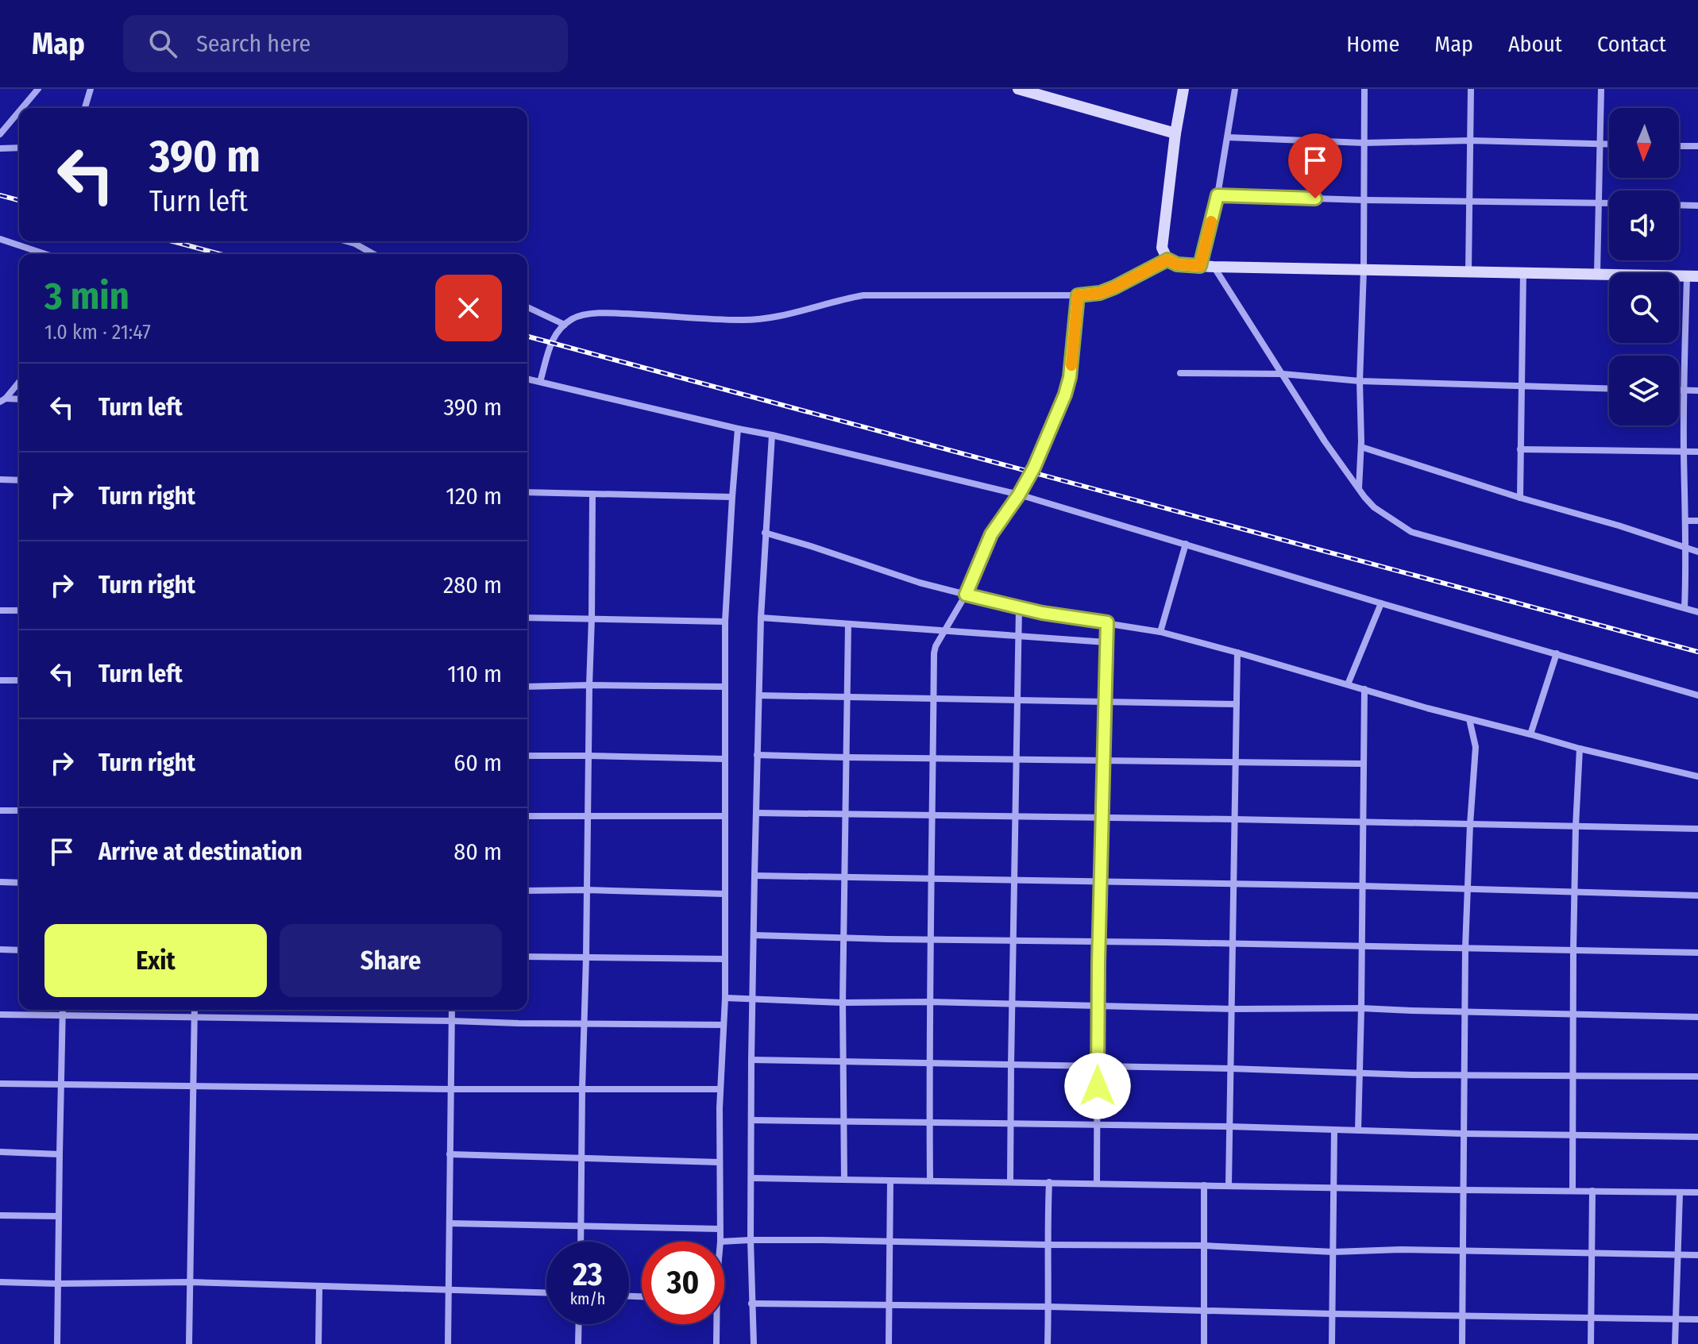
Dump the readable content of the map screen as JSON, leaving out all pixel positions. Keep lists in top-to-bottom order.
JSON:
{
  "north": "bottom",
  "page": {
    "header": "Map",
    "search": "Search here",
    "nav": [
      "Home",
      "Map",
      "About",
      "Contact"
    ],
    "turn": ["390 m", "Turn left"],
    "heading": ["3 min", "1.0 km · 21:47"],
    "list": [
      {
        "name": "Turn left",
        "value": "390 m"
      },
      {
        "name": "Turn right",
        "value": "120 m"
      },
      {
        "name": "Turn right",
        "value": "280 m"
      },
      {
        "name": "Turn left",
        "value": "110 m"
      },
      {
        "name": "Turn right",
        "value": "60 m"
      },
      {
        "name": "Arrive at destination",
        "value": "80 m"
      }
    ],
    "buttons": ["Exit", "Share"],
    "speed": "23 km/h",
    "limit": "30"
  }
}
